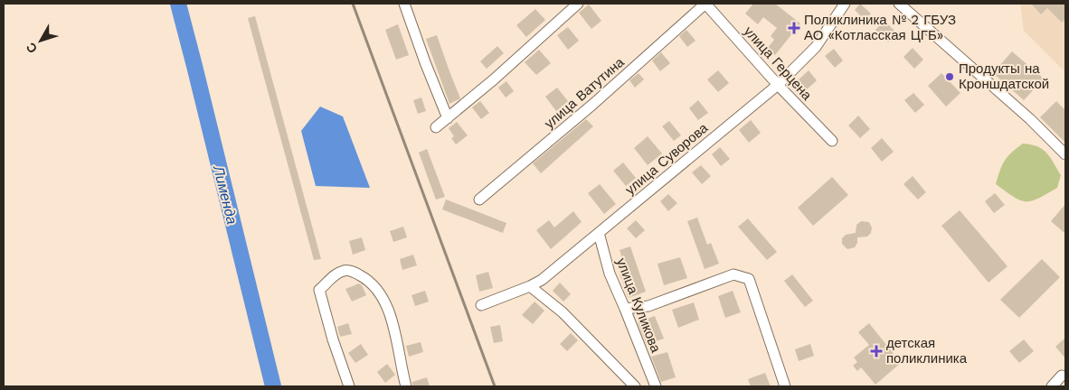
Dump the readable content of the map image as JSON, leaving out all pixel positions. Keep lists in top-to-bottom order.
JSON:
{
  "streets": {
    "street": [
      "улица Герцена",
      "улица Ватутина",
      "улица Суворова",
      "улица Куликова"
    ]
  },
  "crossings": [
    ["улица Герцена", "улица Ватутина"],
    ["улица Герцена", "улица Суворова"],
    ["улица Суворова", "улица Куликова"]
  ],
  "water": ["Лименда"],
  "places": {
    "health": ["Поликлиника № 2 ГБУЗ АО «Котласская ЦГБ»", "детская поликлиника"],
    "other": ["Продукты на Кроншдатской"]
  },
  "north": "bottom left"
}
